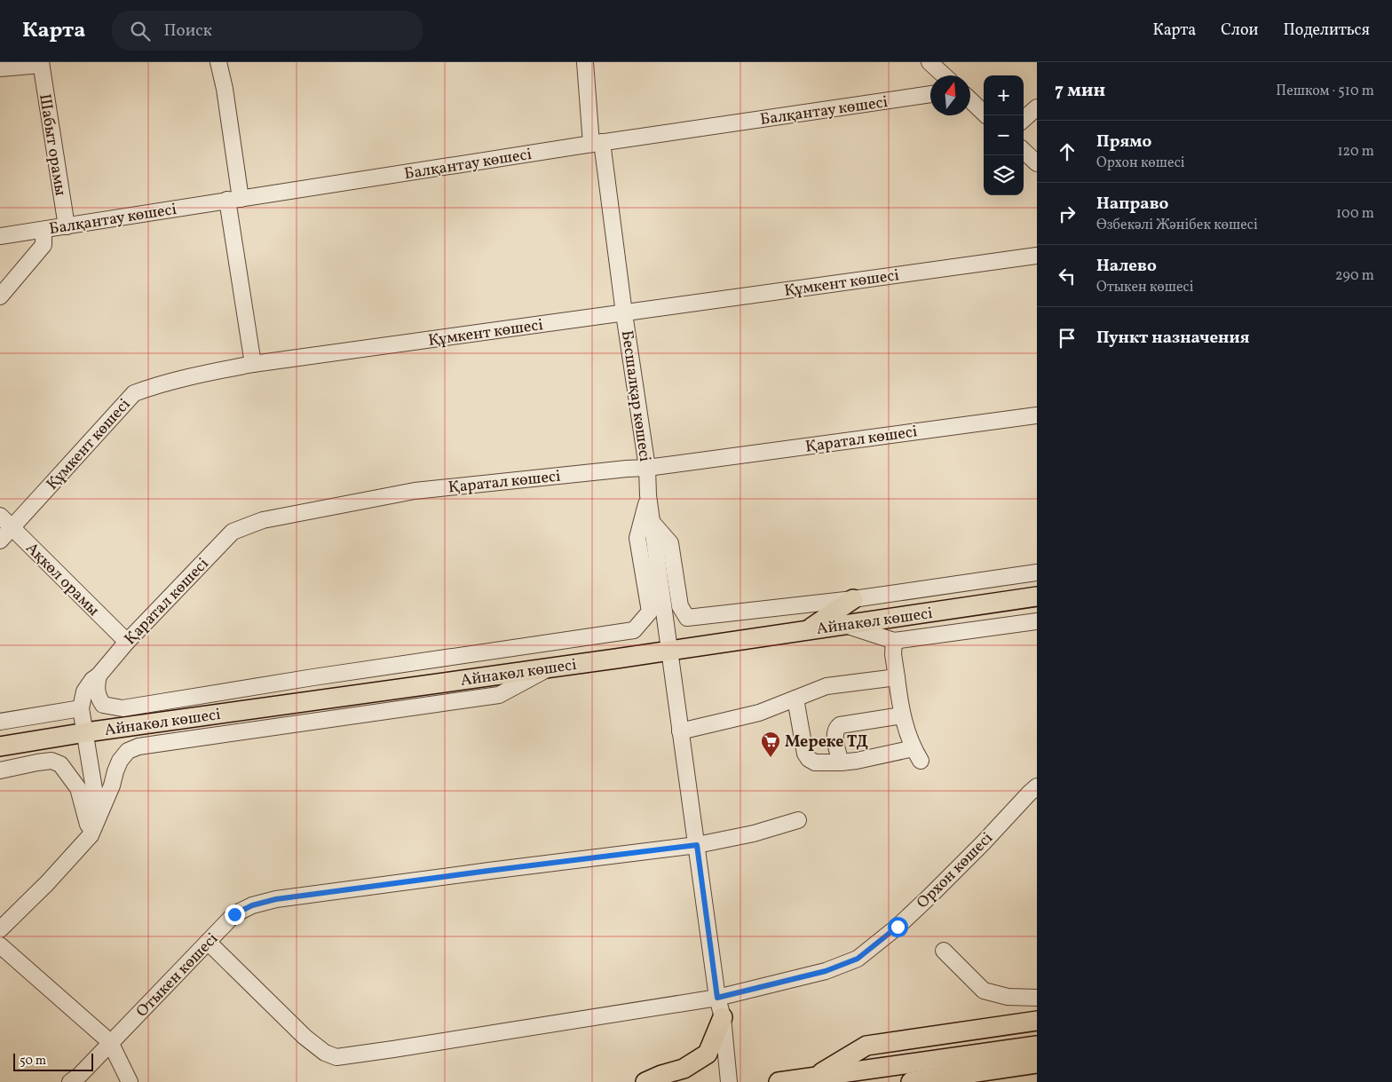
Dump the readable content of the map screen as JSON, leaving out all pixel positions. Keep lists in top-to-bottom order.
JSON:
{
  "streets": {
    "main road": ["Айнакөл көшесі"],
    "street": [
      "Балқантау көшесі",
      "Шабыт орамы",
      "Құмкент көшесі",
      "Бесшалқар көшесі",
      "Қаратал көшесі",
      "Ақкөл орамы",
      "Орхон көшесі",
      "Отыкен көшесі"
    ]
  },
  "crossings": [
    ["Балқантау көшесі", "Шабыт орамы"],
    ["Балқантау көшесі", "Бесшалқар көшесі"],
    ["Құмкент көшесі", "Бесшалқар көшесі"],
    ["Құмкент көшесі", "Ақкөл орамы"],
    ["Бесшалқар көшесі", "Қаратал көшесі"],
    ["Бесшалқар көшесі", "Айнакөл көшесі"],
    ["Бесшалқар көшесі", "Орхон көшесі"],
    ["Бесшалқар көшесі", "Отыкен көшесі"],
    ["Қаратал көшесі", "Ақкөл орамы"],
    ["Қаратал көшесі", "Айнакөл көшесі"],
    ["Орхон көшесі", "Отыкен көшесі"]
  ],
  "places": {
    "supermarket": ["Мереке ТД"]
  },
  "scale_bar": "50 m",
  "north": "top",
  "page": {
    "header": "Карта",
    "search": "Поиск",
    "nav": ["Карта", "Слои", "Поделиться"],
    "heading": ["7 мин", "Пешком · 510 m"],
    "map_buttons": ["+", "−"],
    "list": [
      ["Прямо", "Орхон көшесі", "120 m"],
      ["Направо", "Өзбекәлі Жәнібек көшесі", "100 m"],
      ["Налево", "Отыкен көшесі", "290 m"],
      "Пункт назначения"
    ],
    "scale": "50 m"
  }
}
